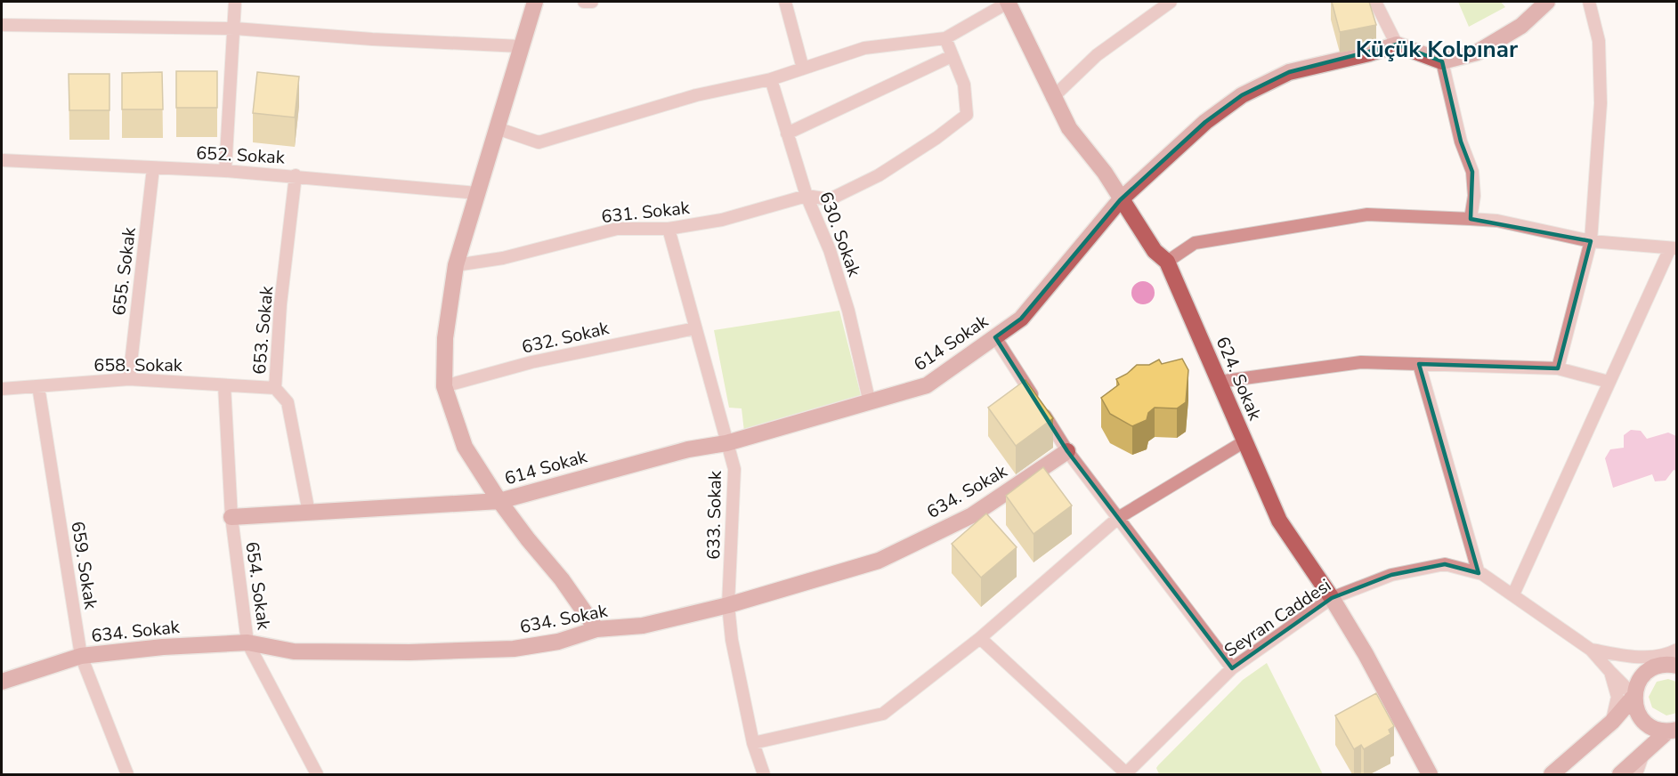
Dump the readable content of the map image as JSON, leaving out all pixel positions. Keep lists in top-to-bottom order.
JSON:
{
  "streets": {
    "street": [
      "652. Sokak",
      "631. Sokak",
      "630. Sokak",
      "655. Sokak",
      "653. Sokak",
      "632. Sokak",
      "614 Sokak",
      "658. Sokak",
      "624. Sokak",
      "634. Sokak",
      "633. Sokak",
      "659. Sokak",
      "654. Sokak",
      "Seyran Caddesi"
    ]
  },
  "crossings": [
    ["652. Sokak", "655. Sokak"],
    ["652. Sokak", "653. Sokak"],
    ["631. Sokak", "630. Sokak"],
    ["631. Sokak", "633. Sokak"],
    ["630. Sokak", "614 Sokak"],
    ["655. Sokak", "658. Sokak"],
    ["653. Sokak", "614 Sokak"],
    ["653. Sokak", "658. Sokak"],
    ["632. Sokak", "633. Sokak"],
    ["614 Sokak", "624. Sokak"],
    ["614 Sokak", "633. Sokak"],
    ["614 Sokak", "654. Sokak"],
    ["658. Sokak", "659. Sokak"],
    ["658. Sokak", "654. Sokak"],
    ["624. Sokak", "Seyran Caddesi"],
    ["634. Sokak", "633. Sokak"],
    ["634. Sokak", "659. Sokak"],
    ["634. Sokak", "654. Sokak"]
  ],
  "districts": ["Küçük Kolpınar"]
}
